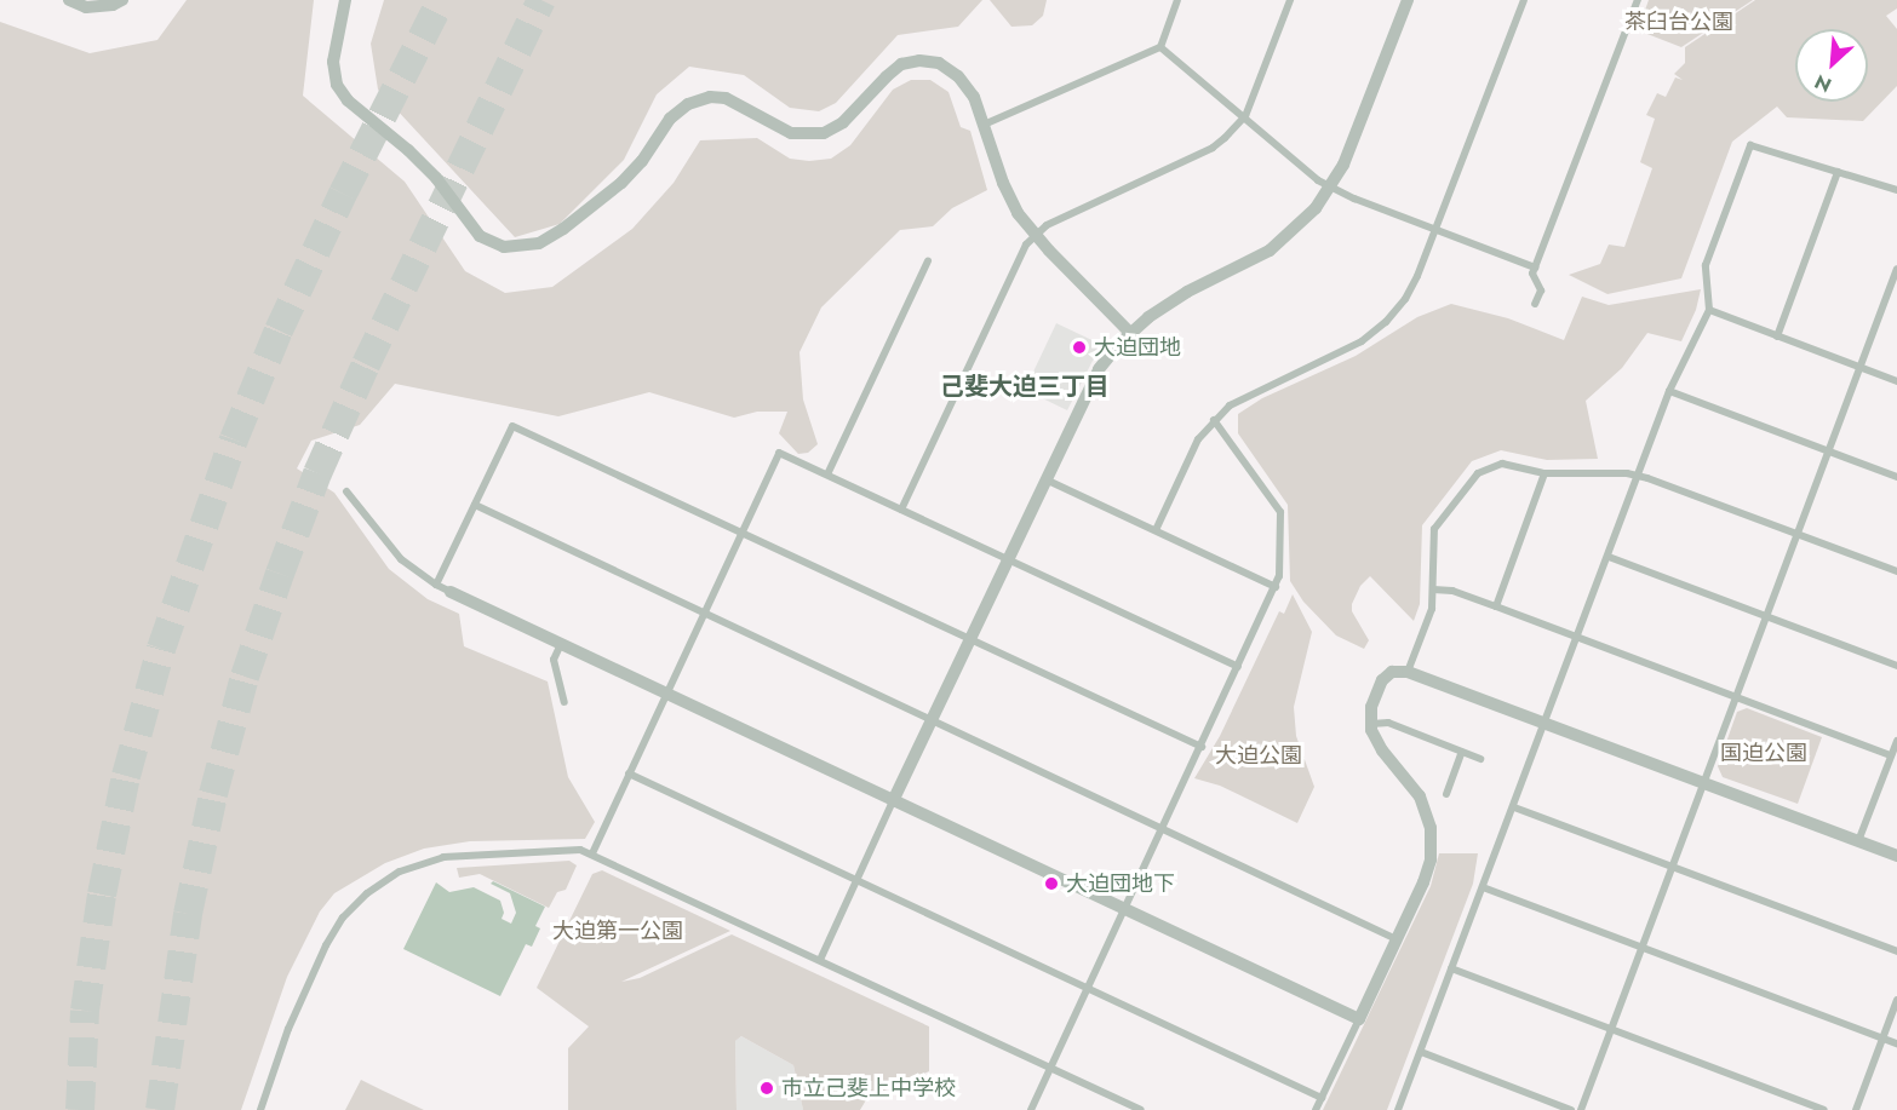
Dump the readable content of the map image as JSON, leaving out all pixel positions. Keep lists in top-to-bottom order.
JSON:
{
  "districts": ["己斐大迫三丁目"],
  "parks": [
    "茶臼台公園",
    "国迫公園",
    "大迫公園",
    "大迫第一公園"
  ],
  "places": ["大迫団地", "大迫団地下", "市立己斐上中学校"],
  "north": "bottom left"
}
